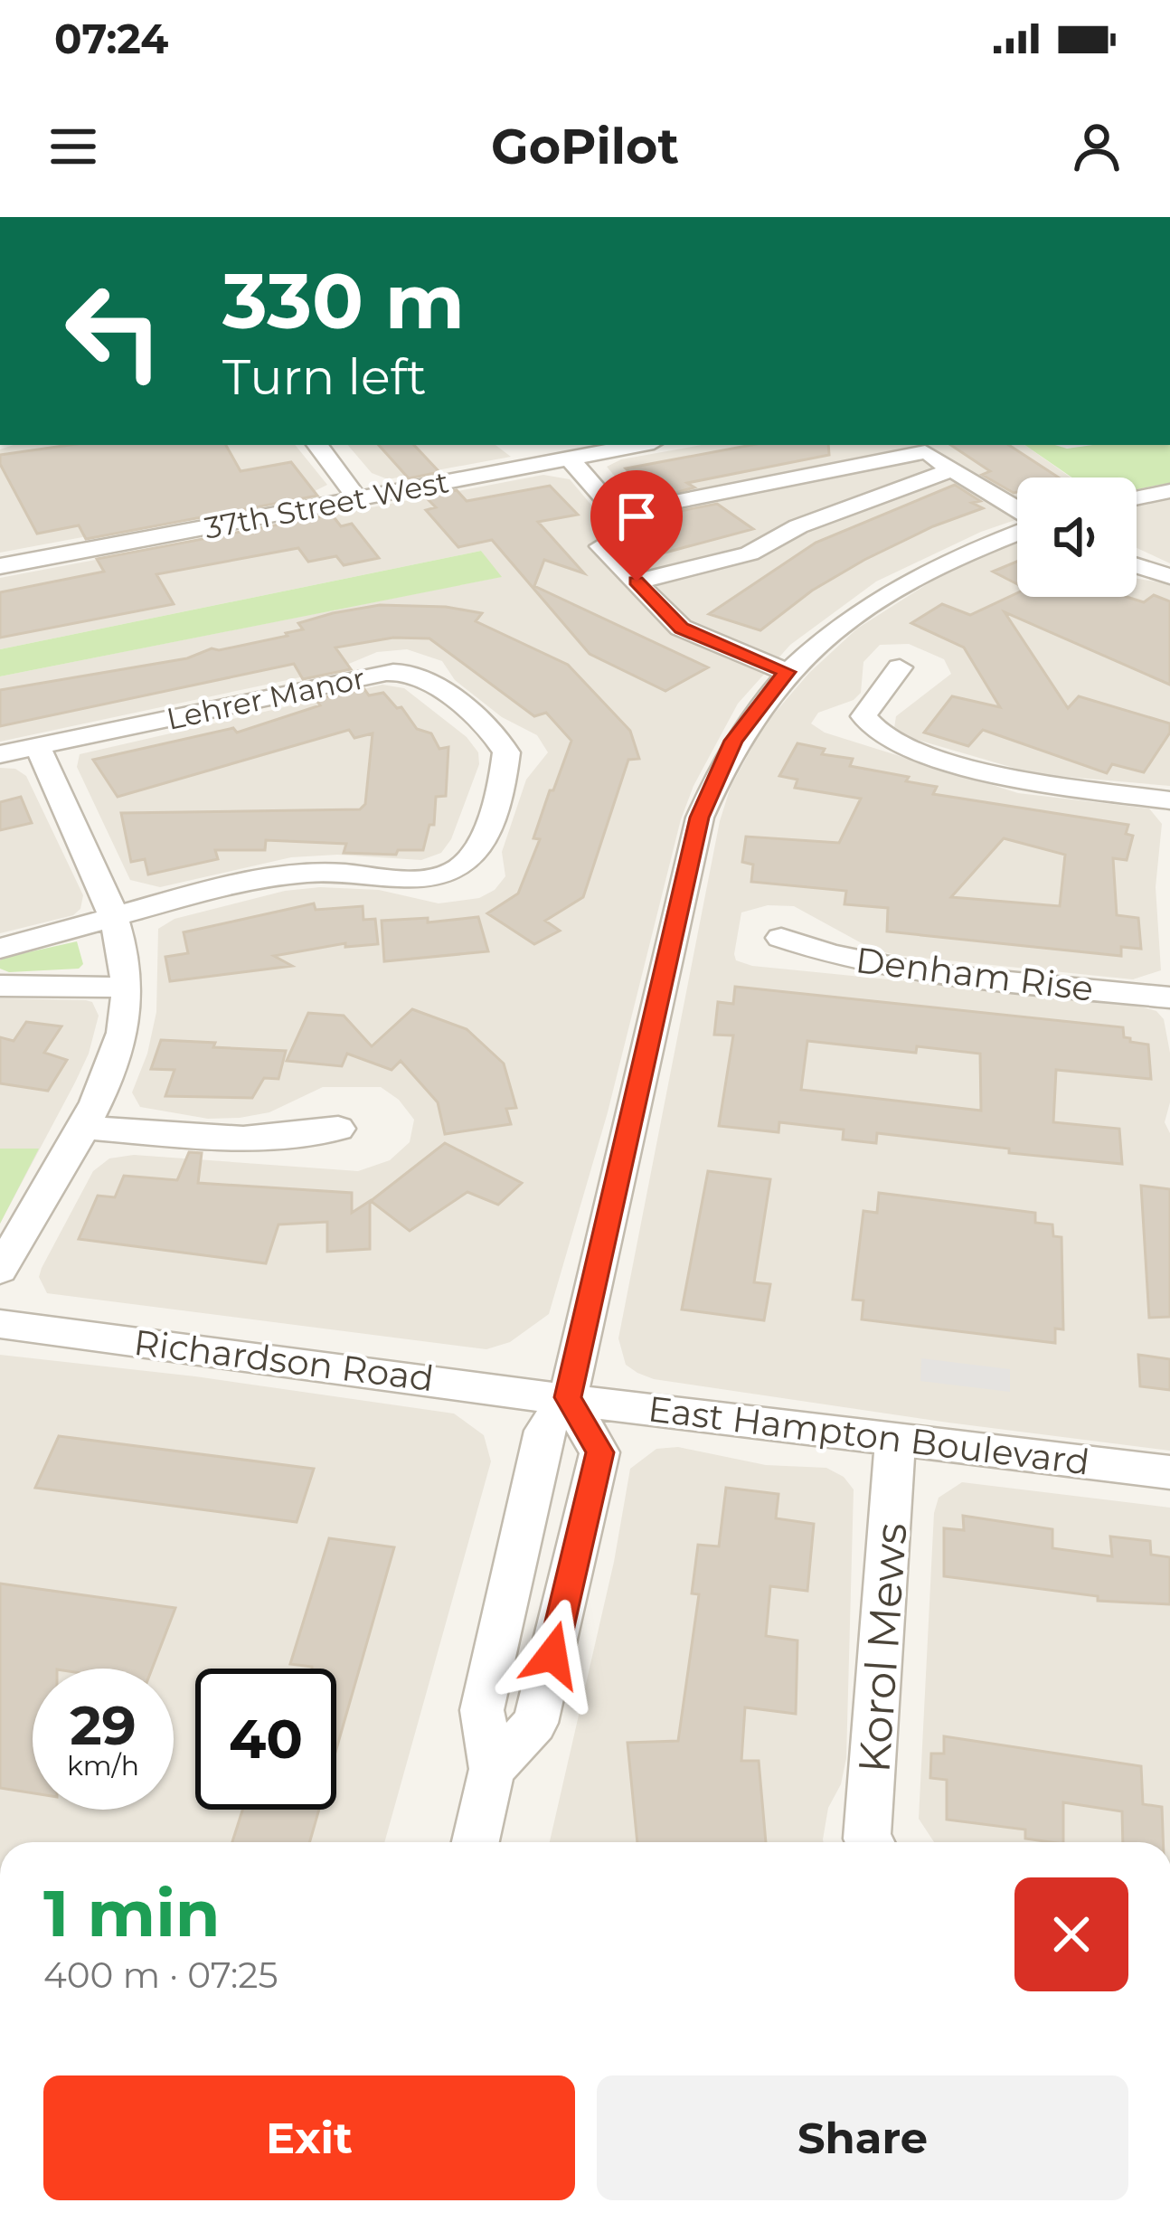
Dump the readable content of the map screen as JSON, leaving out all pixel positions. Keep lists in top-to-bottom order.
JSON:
{
  "streets": {
    "street": [
      "37th Street West",
      "Lehrer Manor",
      "Denham Rise",
      "Richardson Road",
      "East Hampton Boulevard",
      "Korol Mews"
    ]
  },
  "crossings": [
    ["Richardson Road", "East Hampton Boulevard"],
    ["East Hampton Boulevard", "Korol Mews"]
  ],
  "page": {
    "status": "07:24",
    "header": "GoPilot",
    "turn": ["330 m", "Turn left"],
    "speed": "29 km/h",
    "limit": "40",
    "heading": ["1 min", "400 m · 07:25"],
    "buttons": ["Exit", "Share"]
  }
}
